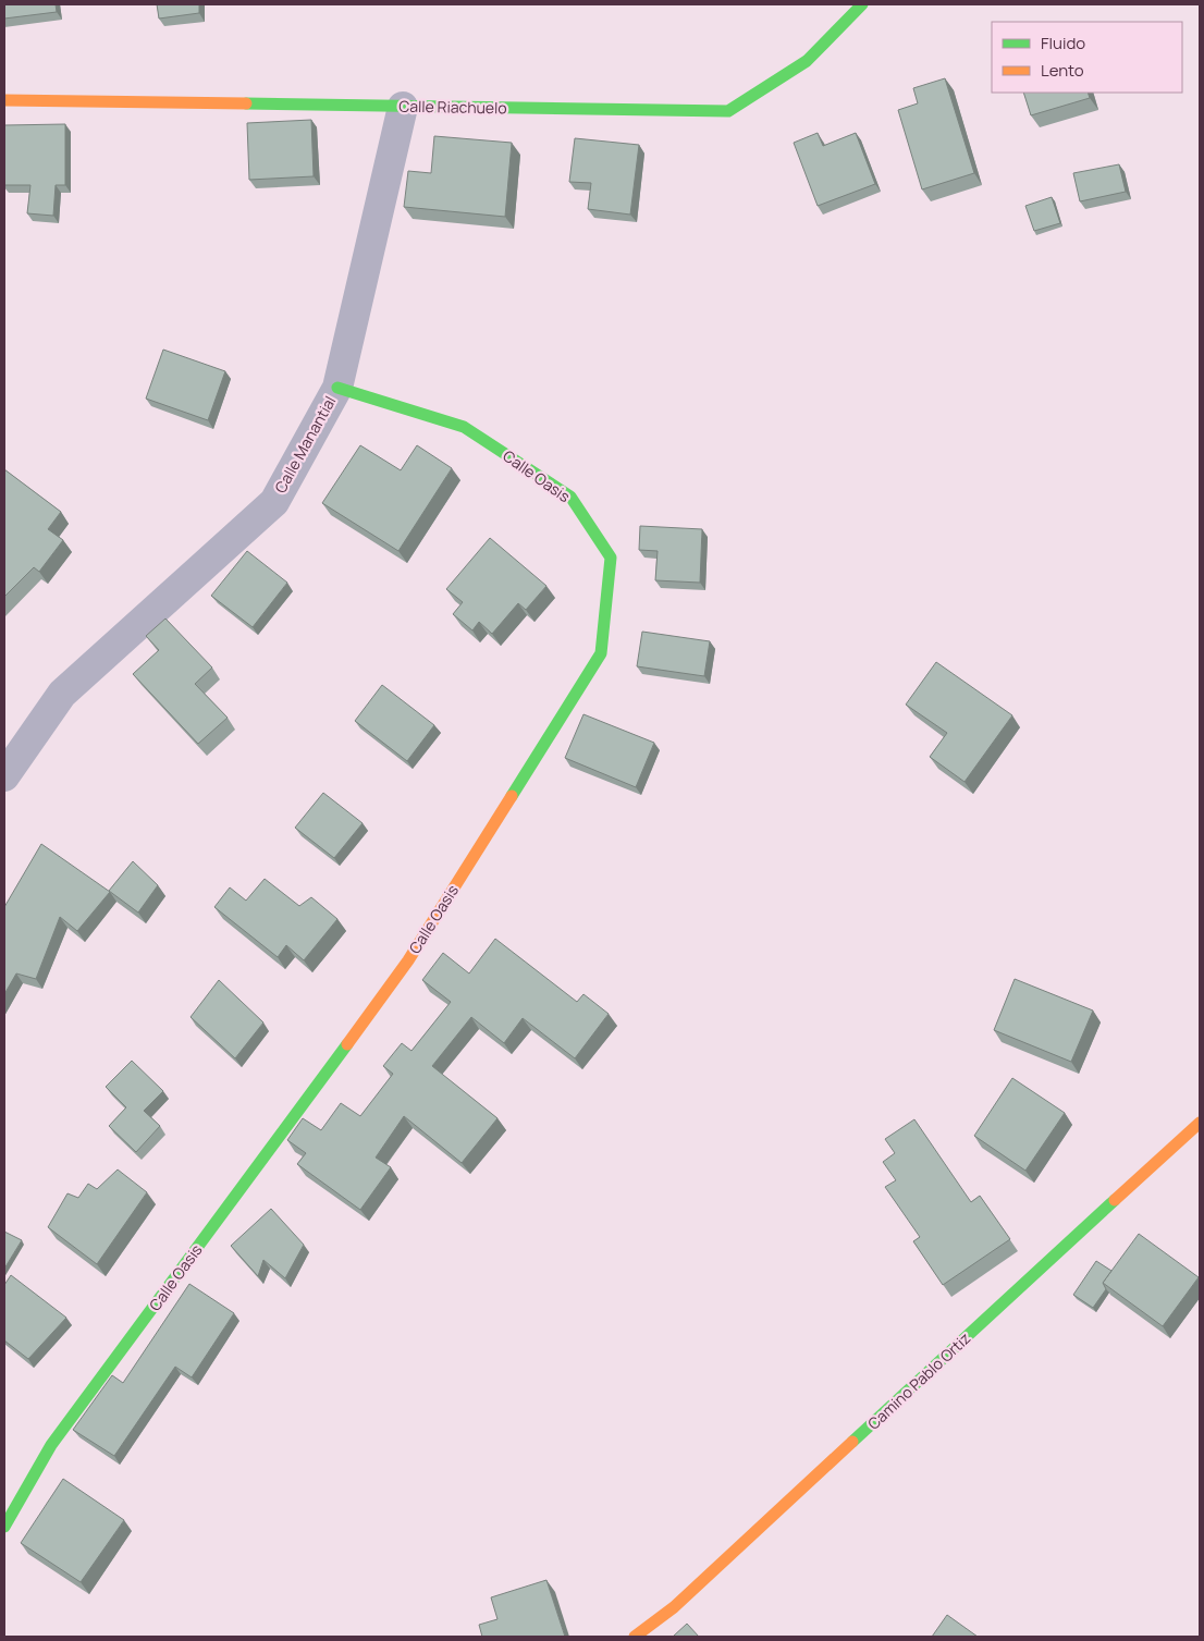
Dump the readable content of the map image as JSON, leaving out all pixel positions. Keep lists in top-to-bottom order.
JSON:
{
  "streets": {
    "street": [
      "Calle Riachuelo",
      "Calle Manantial",
      "Calle Oasis",
      "Camino Pablo Ortiz"
    ]
  },
  "crossings": [
    ["Calle Riachuelo", "Calle Manantial"],
    ["Calle Manantial", "Calle Oasis"]
  ],
  "legend": ["Fluido", "Lento"]
}
